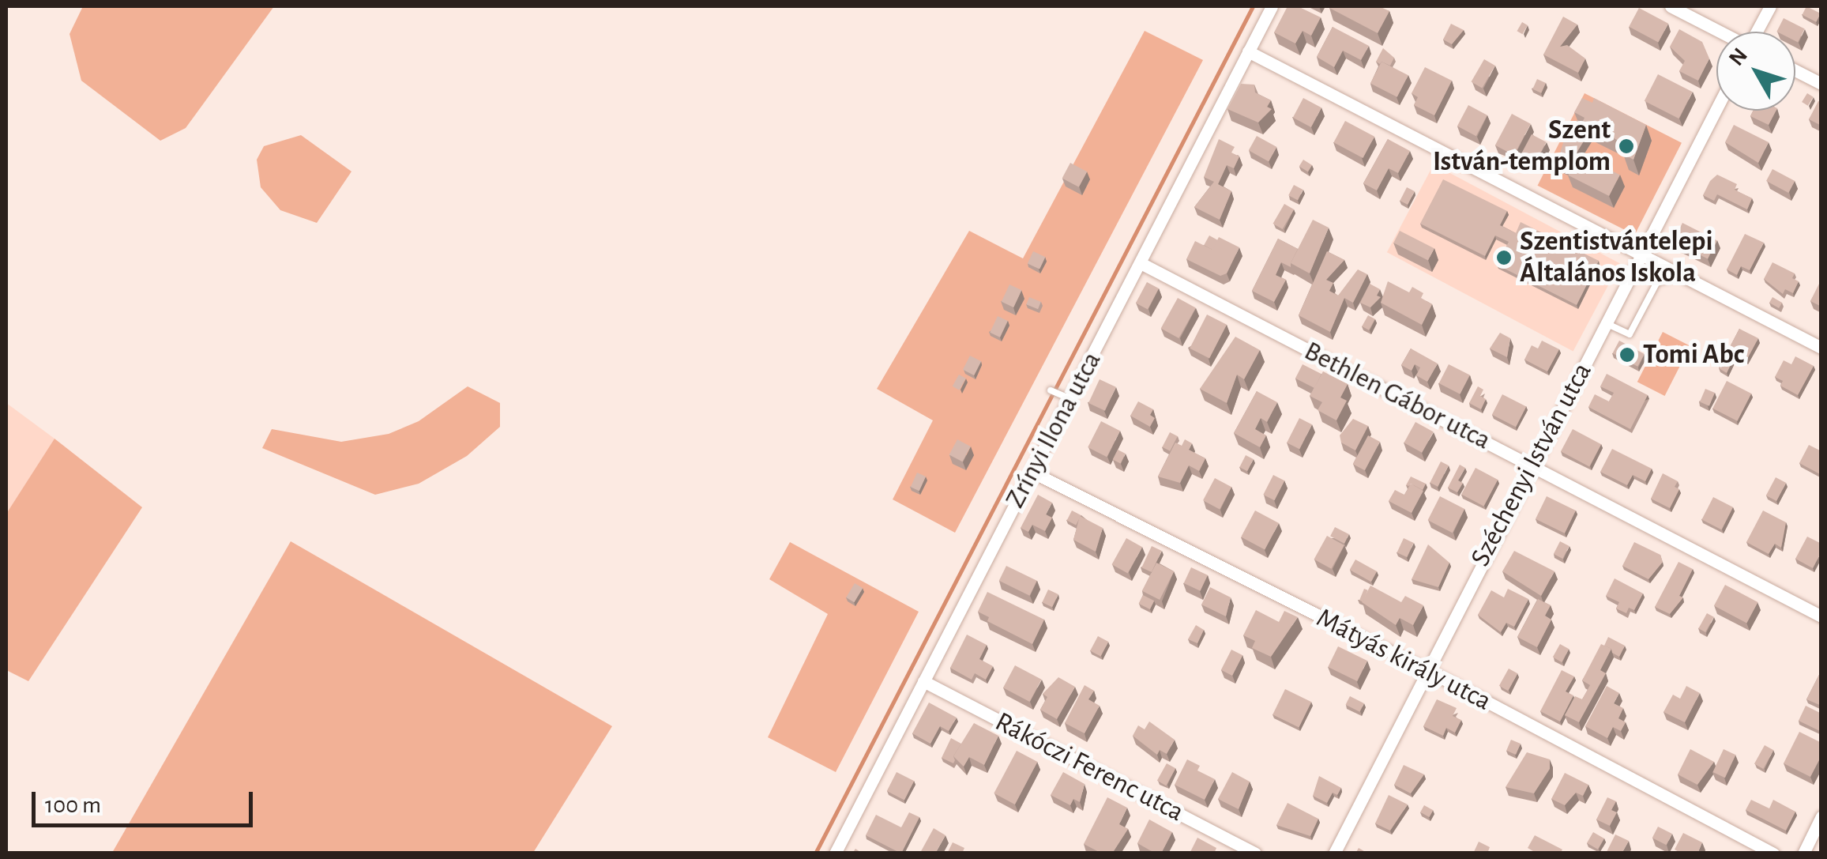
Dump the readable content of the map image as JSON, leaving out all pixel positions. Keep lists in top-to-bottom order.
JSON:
{
  "streets": {
    "street": [
      "Bethlen Gábor utca",
      "Zrínyi Ilona utca",
      "Széchenyi István utca",
      "Mátyás király utca",
      "Rákóczi Ferenc utca"
    ]
  },
  "crossings": [
    ["Bethlen Gábor utca", "Zrínyi Ilona utca"],
    ["Bethlen Gábor utca", "Széchenyi István utca"],
    ["Zrínyi Ilona utca", "Mátyás király utca"],
    ["Zrínyi Ilona utca", "Rákóczi Ferenc utca"],
    ["Széchenyi István utca", "Mátyás király utca"]
  ],
  "places": ["Szent István-templom", "Szentistvántelepi Általános Iskola", "Tomi Abc"],
  "scale_bar": "100 m",
  "north": "top left"
}
